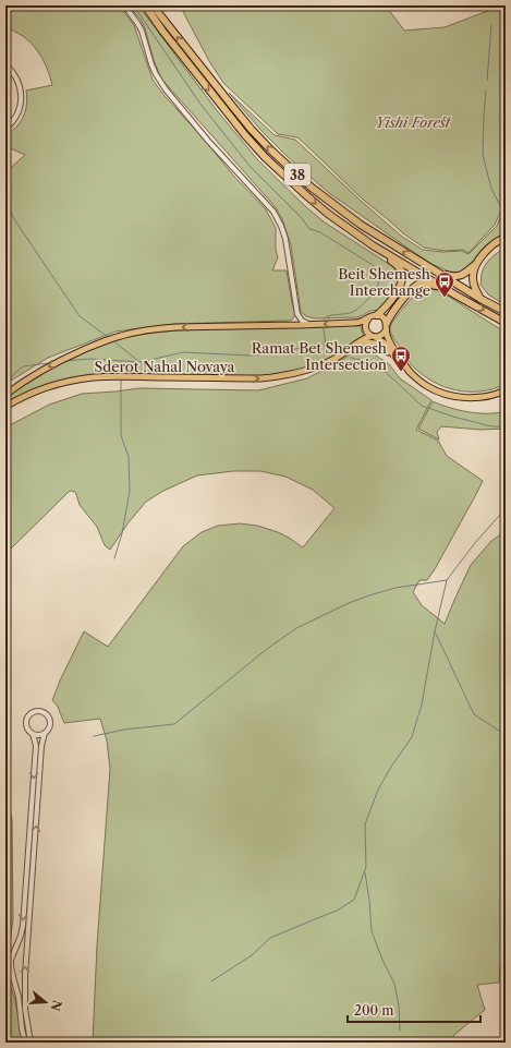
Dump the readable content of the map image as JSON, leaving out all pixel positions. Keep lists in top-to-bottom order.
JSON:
{
  "streets": {
    "highway": ["38"],
    "main road": ["Sderot Nahal Novaya"]
  },
  "parks": ["Yishi Forest"],
  "places": {
    "bus stop": ["Beit Shemesh Interchange", "Ramat Bet Shemesh Intersection"]
  },
  "scale_bar": "200 m",
  "north": "right"
}
